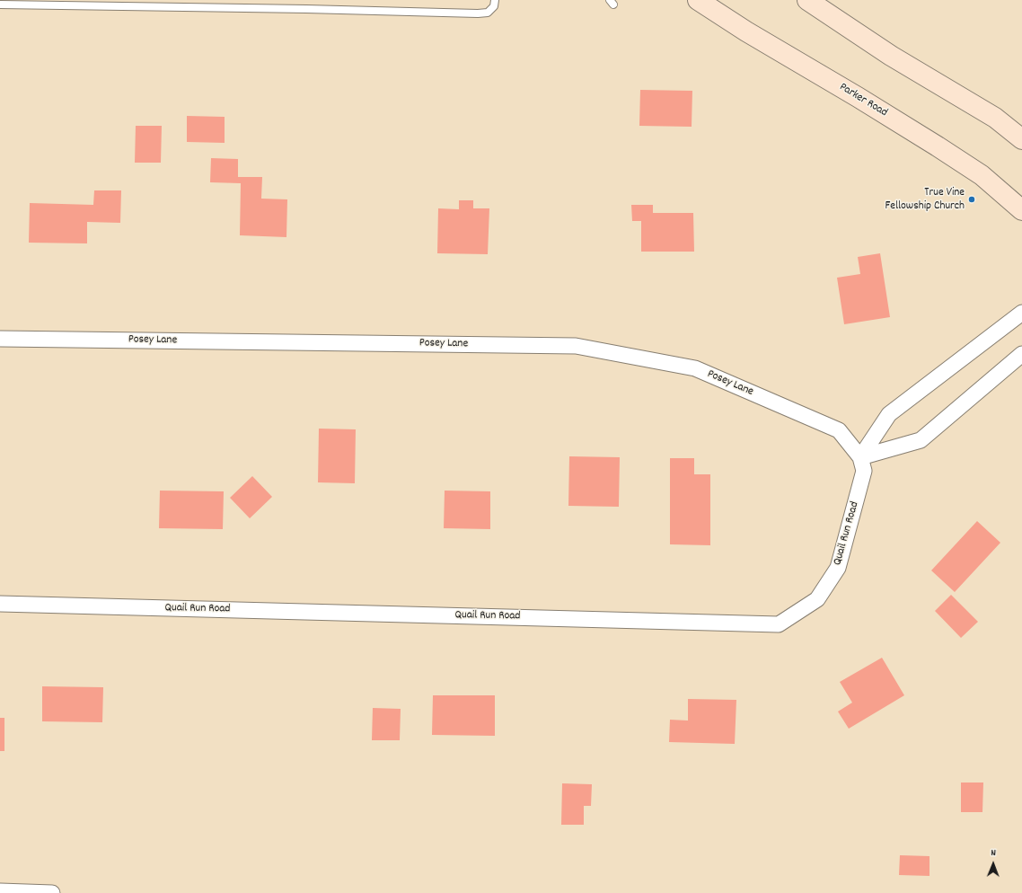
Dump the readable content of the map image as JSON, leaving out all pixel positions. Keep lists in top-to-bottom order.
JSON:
{
  "streets": {
    "main road": ["Parker Road"],
    "street": ["Posey Lane", "Quail Run Road"]
  },
  "crossings": [
    ["Posey Lane", "Quail Run Road"]
  ],
  "places": ["True Vine Fellowship Church"],
  "north": "top"
}
